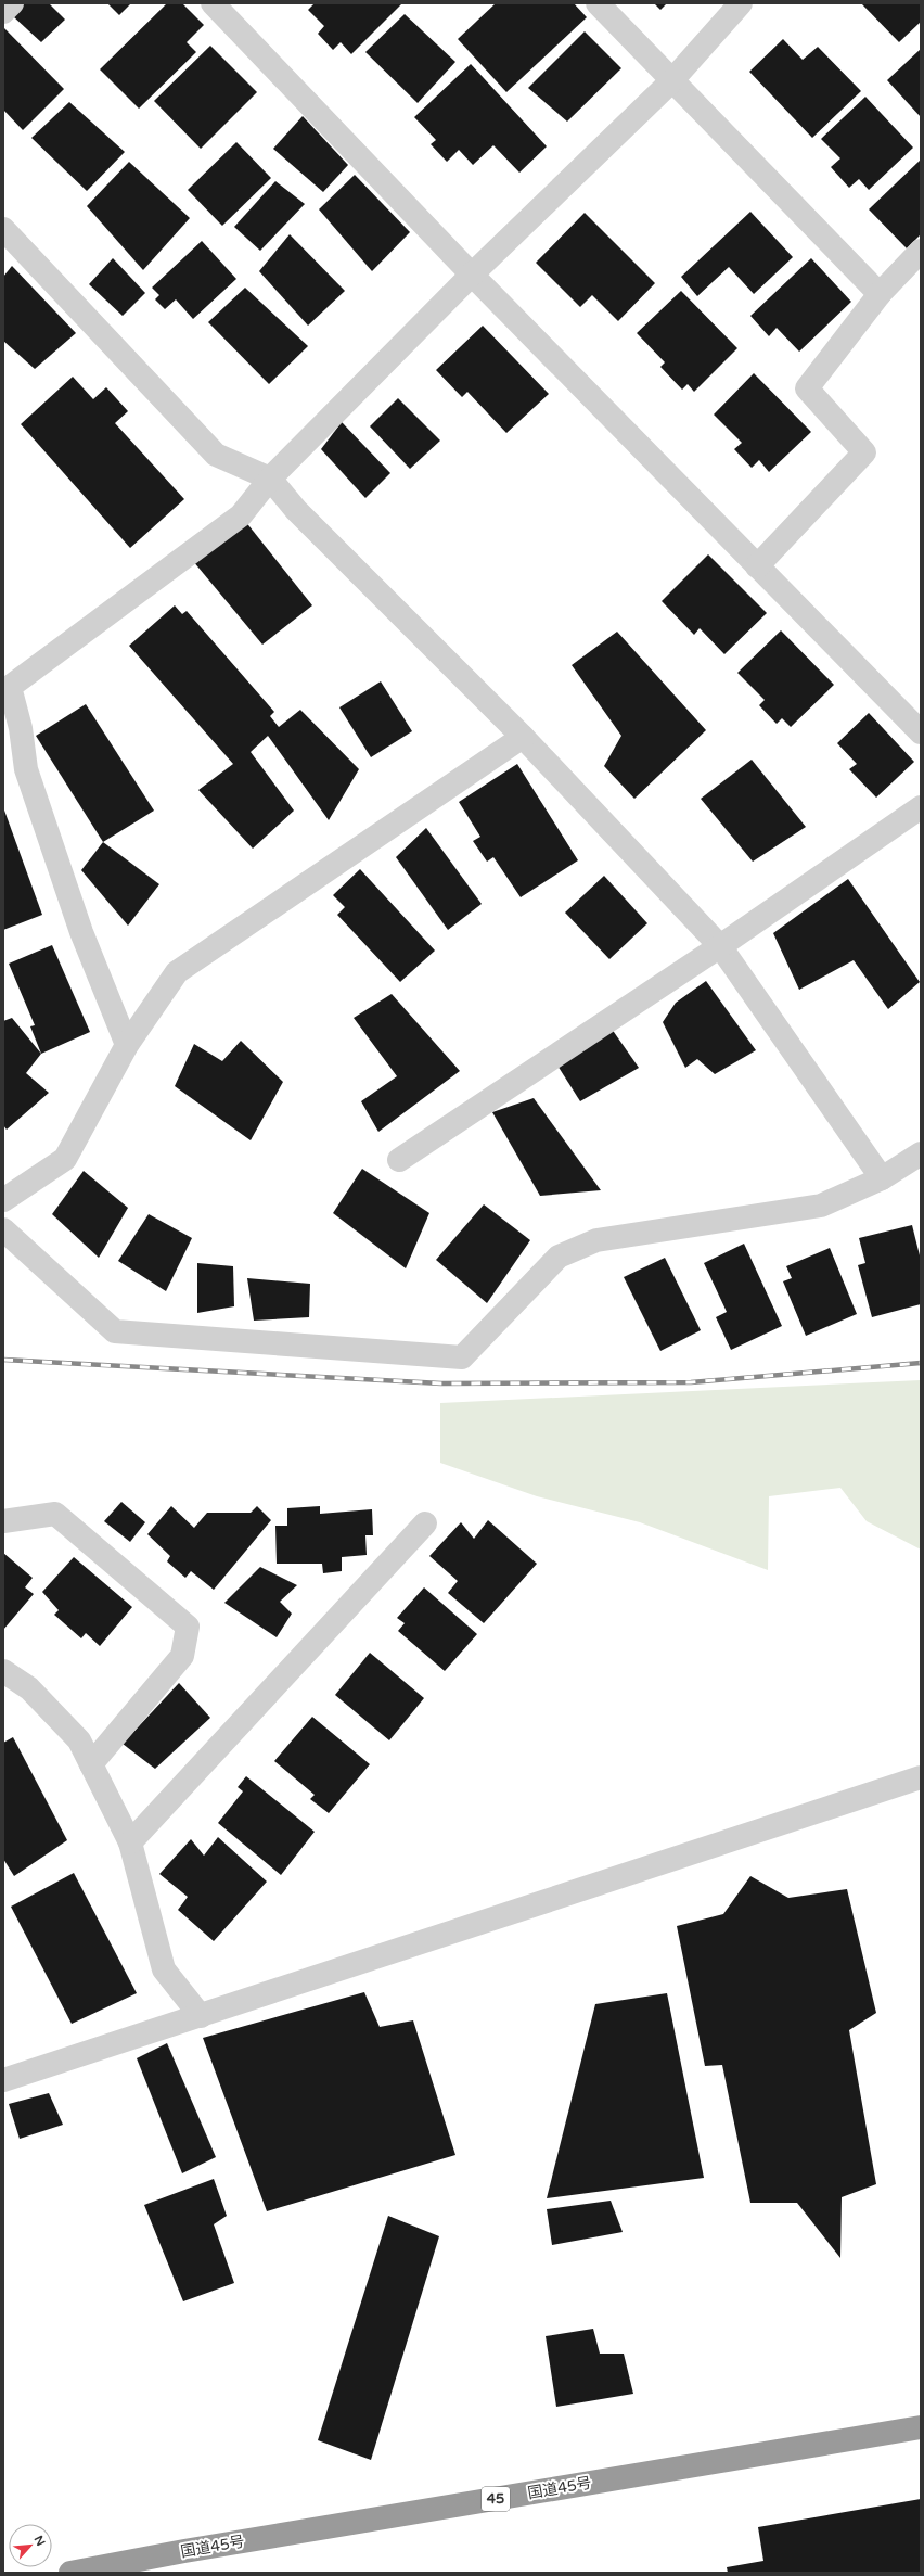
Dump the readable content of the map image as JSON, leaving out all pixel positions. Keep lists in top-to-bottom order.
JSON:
{
  "streets": {
    "highway": ["国道45号", "45"]
  },
  "north": "top right"
}
